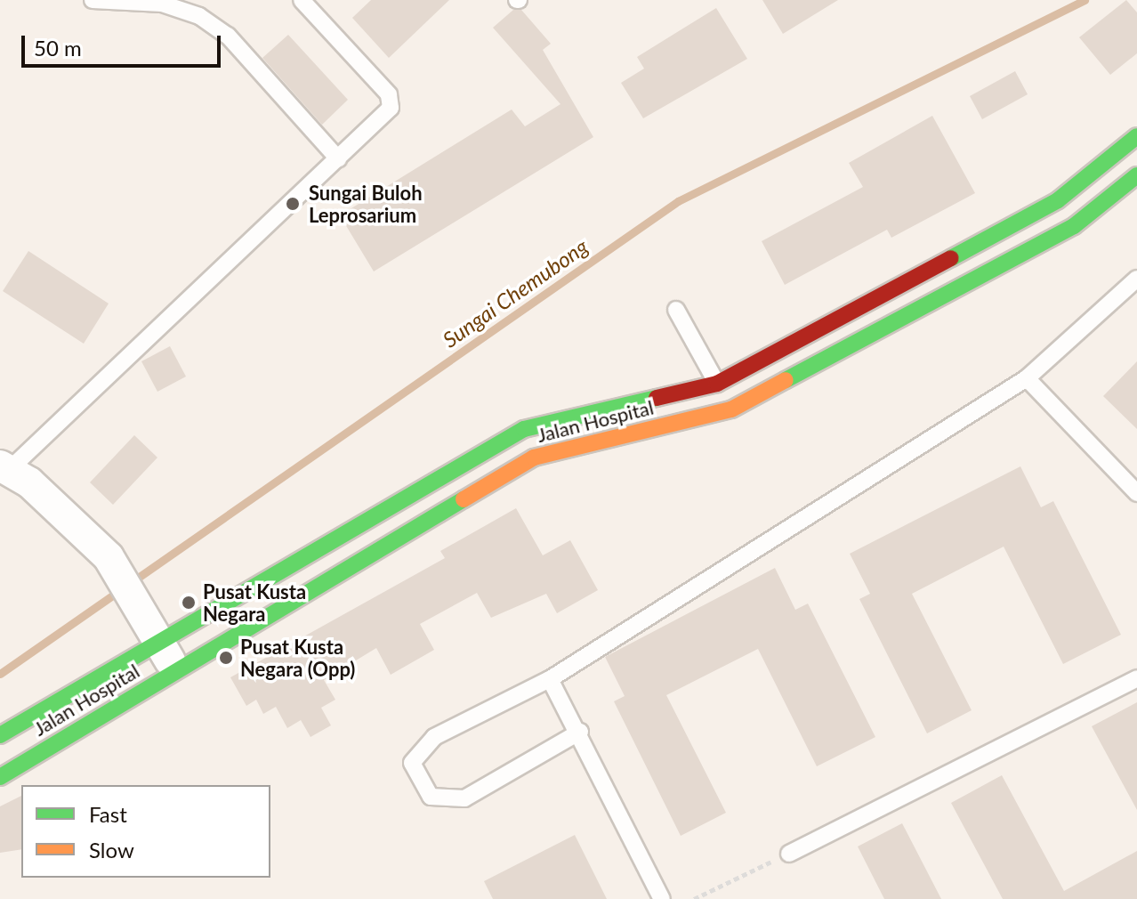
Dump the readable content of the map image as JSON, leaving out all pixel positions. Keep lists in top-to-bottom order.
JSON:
{
  "streets": {
    "main road": ["Jalan Hospital"]
  },
  "water": ["Sungai Chemubong"],
  "places": ["Sungai Buloh Leprosarium", "Pusat Kusta Negara", "Pusat Kusta Negara (Opp)"],
  "legend": ["Fast", "Slow"],
  "scale_bar": "50 m"
}
